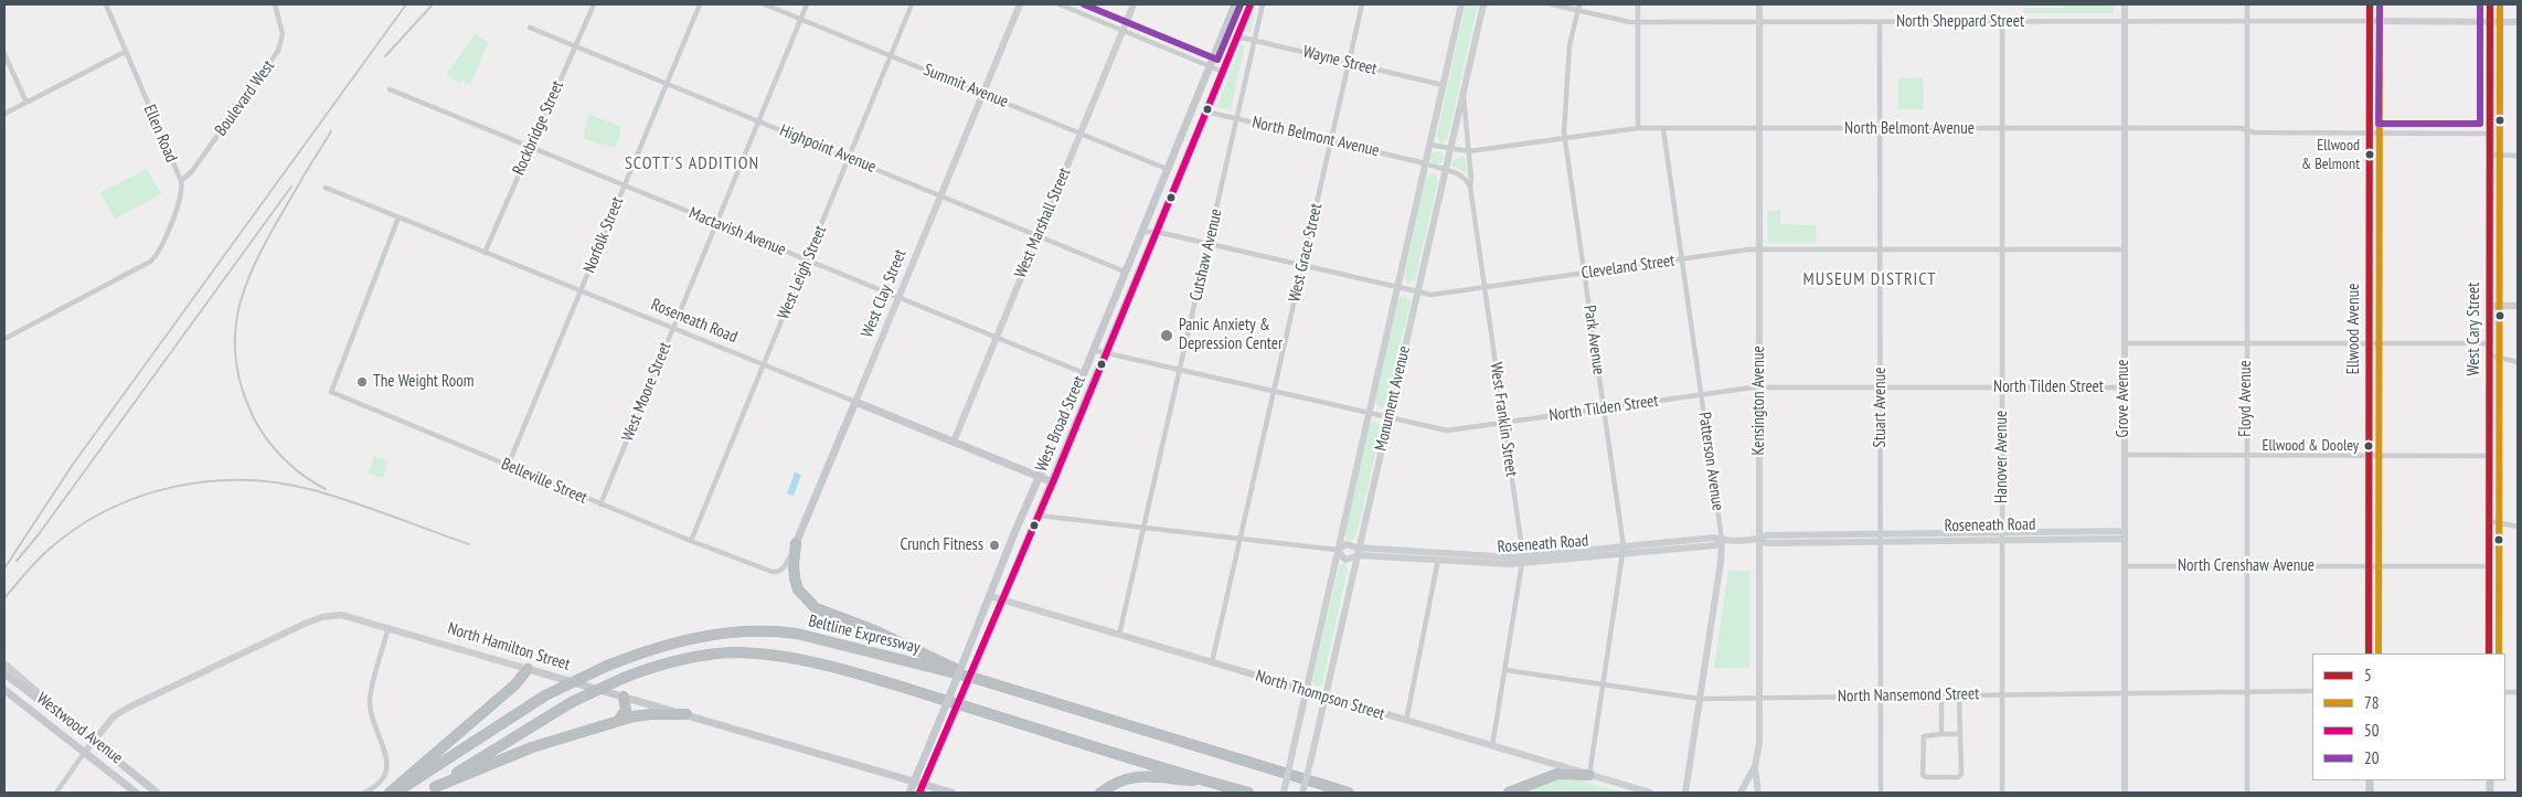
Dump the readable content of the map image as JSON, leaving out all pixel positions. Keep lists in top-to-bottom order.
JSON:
{
  "streets": {
    "highway": ["Beltline Expressway"],
    "main road": [
      "West Clay Street",
      "Roseneath Road",
      "Ellwood Avenue",
      "West Cary Street",
      "West Broad Street",
      "North Hamilton Street",
      "Westwood Avenue"
    ],
    "street": [
      "North Sheppard Street",
      "Wayne Street",
      "Summit Avenue",
      "Boulevard West",
      "Rockbridge Street",
      "North Belmont Avenue",
      "Ellen Road",
      "Highpoint Avenue",
      "West Marshall Street",
      "Mactavish Avenue",
      "Norfolk Street",
      "West Grace Street",
      "Cutshaw Avenue",
      "Cleveland Street",
      "West Leigh Street",
      "Park Avenue",
      "North Tilden Street",
      "West Moore Street",
      "Monument Avenue",
      "Grove Avenue",
      "Floyd Avenue",
      "Kensington Avenue",
      "Stuart Avenue",
      "West Franklin Street",
      "Hanover Avenue",
      "Patterson Avenue",
      "Belleville Street",
      "North Crenshaw Avenue",
      "North Thompson Street",
      "North Nansemond Street"
    ]
  },
  "crossings": [
    ["North Sheppard Street", "Ellwood Avenue"],
    ["North Sheppard Street", "Park Avenue"],
    ["North Sheppard Street", "Grove Avenue"],
    ["North Sheppard Street", "Floyd Avenue"],
    ["North Sheppard Street", "Kensington Avenue"],
    ["North Sheppard Street", "Stuart Avenue"],
    ["North Sheppard Street", "Hanover Avenue"],
    ["Wayne Street", "West Grace Street"],
    ["Wayne Street", "Cutshaw Avenue"],
    ["Wayne Street", "Monument Avenue"],
    ["Wayne Street", "West Broad Street"],
    ["Summit Avenue", "West Marshall Street"],
    ["Summit Avenue", "West Leigh Street"],
    ["Summit Avenue", "West Clay Street"],
    ["Summit Avenue", "West Moore Street"],
    ["Summit Avenue", "West Broad Street"],
    ["Boulevard West", "Ellen Road"],
    ["Rockbridge Street", "Highpoint Avenue"],
    ["Rockbridge Street", "Mactavish Avenue"],
    ["Rockbridge Street", "Roseneath Road"],
    ["North Belmont Avenue", "West Grace Street"],
    ["North Belmont Avenue", "Cutshaw Avenue"],
    ["North Belmont Avenue", "Ellwood Avenue"],
    ["North Belmont Avenue", "West Cary Street"],
    ["North Belmont Avenue", "Park Avenue"],
    ["North Belmont Avenue", "Monument Avenue"],
    ["North Belmont Avenue", "Grove Avenue"],
    ["North Belmont Avenue", "Floyd Avenue"],
    ["North Belmont Avenue", "Kensington Avenue"],
    ["North Belmont Avenue", "Stuart Avenue"],
    ["North Belmont Avenue", "West Franklin Street"],
    ["North Belmont Avenue", "West Broad Street"],
    ["North Belmont Avenue", "Hanover Avenue"],
    ["North Belmont Avenue", "Patterson Avenue"],
    ["Highpoint Avenue", "West Marshall Street"],
    ["Highpoint Avenue", "Norfolk Street"],
    ["Highpoint Avenue", "West Leigh Street"],
    ["Highpoint Avenue", "West Clay Street"],
    ["Highpoint Avenue", "West Moore Street"],
    ["Highpoint Avenue", "West Broad Street"],
    ["West Marshall Street", "Mactavish Avenue"],
    ["West Marshall Street", "Roseneath Road"],
    ["Mactavish Avenue", "Norfolk Street"],
    ["Mactavish Avenue", "West Leigh Street"],
    ["Mactavish Avenue", "West Clay Street"],
    ["Mactavish Avenue", "West Moore Street"],
    ["Mactavish Avenue", "West Broad Street"],
    ["Norfolk Street", "Roseneath Road"],
    ["Norfolk Street", "Belleville Street"],
    ["West Grace Street", "Cleveland Street"],
    ["West Grace Street", "Roseneath Road"],
    ["West Grace Street", "North Tilden Street"],
    ["West Grace Street", "North Thompson Street"],
    ["Cutshaw Avenue", "Cleveland Street"],
    ["Cutshaw Avenue", "Roseneath Road"],
    ["Cutshaw Avenue", "North Tilden Street"],
    ["Cutshaw Avenue", "North Thompson Street"],
    ["Cleveland Street", "Park Avenue"],
    ["Cleveland Street", "Monument Avenue"],
    ["Cleveland Street", "Grove Avenue"],
    ["Cleveland Street", "Kensington Avenue"],
    ["Cleveland Street", "Stuart Avenue"],
    ["Cleveland Street", "West Franklin Street"],
    ["Cleveland Street", "West Broad Street"],
    ["Cleveland Street", "Hanover Avenue"],
    ["Cleveland Street", "Patterson Avenue"],
    ["West Leigh Street", "Roseneath Road"],
    ["West Leigh Street", "Belleville Street"],
    ["West Clay Street", "Roseneath Road"],
    ["West Clay Street", "Belleville Street"],
    ["Roseneath Road", "Park Avenue"],
    ["Roseneath Road", "West Moore Street"],
    ["Roseneath Road", "Monument Avenue"],
    ["Roseneath Road", "Grove Avenue"],
    ["Roseneath Road", "Kensington Avenue"],
    ["Roseneath Road", "Stuart Avenue"],
    ["Roseneath Road", "West Franklin Street"],
    ["Roseneath Road", "West Broad Street"],
    ["Roseneath Road", "Hanover Avenue"],
    ["Roseneath Road", "Patterson Avenue"],
    ["Roseneath Road", "Belleville Street"],
    ["Ellwood Avenue", "North Crenshaw Avenue"],
    ["West Cary Street", "North Crenshaw Avenue"],
    ["Park Avenue", "North Tilden Street"],
    ["Park Avenue", "North Thompson Street"],
    ["Park Avenue", "North Nansemond Street"],
    ["North Tilden Street", "Monument Avenue"],
    ["North Tilden Street", "Grove Avenue"],
    ["North Tilden Street", "Kensington Avenue"],
    ["North Tilden Street", "Stuart Avenue"],
    ["North Tilden Street", "West Franklin Street"],
    ["North Tilden Street", "West Broad Street"],
    ["North Tilden Street", "Hanover Avenue"],
    ["North Tilden Street", "Patterson Avenue"],
    ["West Moore Street", "Belleville Street"],
    ["Monument Avenue", "West Franklin Street"],
    ["Monument Avenue", "North Thompson Street"],
    ["Grove Avenue", "North Crenshaw Avenue"],
    ["Grove Avenue", "North Nansemond Street"],
    ["Floyd Avenue", "North Crenshaw Avenue"],
    ["Floyd Avenue", "North Nansemond Street"],
    ["Kensington Avenue", "North Nansemond Street"],
    ["Stuart Avenue", "North Nansemond Street"],
    ["West Franklin Street", "North Thompson Street"],
    ["West Franklin Street", "North Nansemond Street"],
    ["West Broad Street", "North Hamilton Street"],
    ["West Broad Street", "North Thompson Street"],
    ["Hanover Avenue", "North Nansemond Street"],
    ["Patterson Avenue", "North Nansemond Street"],
    ["North Hamilton Street", "Westwood Avenue"]
  ],
  "districts": ["SCOTT'S ADDITION", "MUSEUM DISTRICT"],
  "places": [
    "Ellwood & Belmont",
    "Panic Anxiety & Depression Center",
    "The Weight Room",
    "Ellwood & Dooley",
    "Crunch Fitness"
  ],
  "lines": [
    "transit line 5",
    "transit line 78",
    "transit line 50",
    "transit line 20"
  ],
  "legend": [
    "5",
    "78",
    "50",
    "20"
  ]
}
